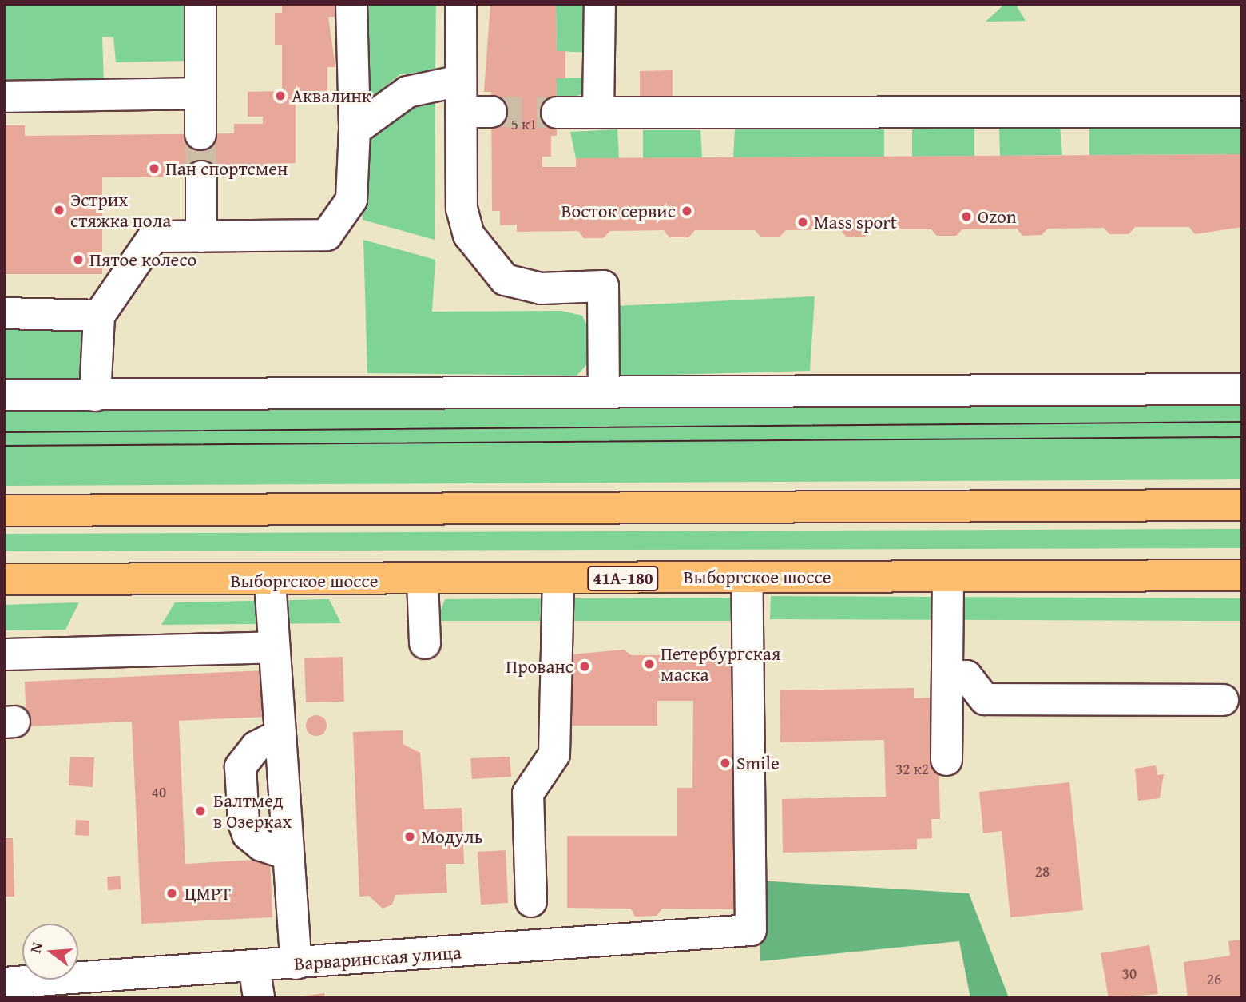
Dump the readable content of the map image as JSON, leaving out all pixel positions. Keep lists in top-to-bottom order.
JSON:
{
  "streets": {
    "main road": ["Выборгское шоссе", "41А-180"],
    "street": ["Варваринская улица"]
  },
  "crossings": [
    ["Выборгское шоссе", "Варваринская улица"]
  ],
  "places": [
    "Аквалинк",
    "Пан спортсмен",
    "Эстрих стяжка пола",
    "Восток сервис",
    "Ozon",
    "Mass sport",
    "Пятое колесо",
    "Петербургская маска",
    "Прованс",
    "Smile",
    "Балтмед в Озерках",
    "Модуль",
    "ЦМРТ"
  ],
  "house_numbers": [
    "5 к1",
    "32 к2",
    "40",
    "28",
    "30",
    "26"
  ],
  "north": "left"
}
